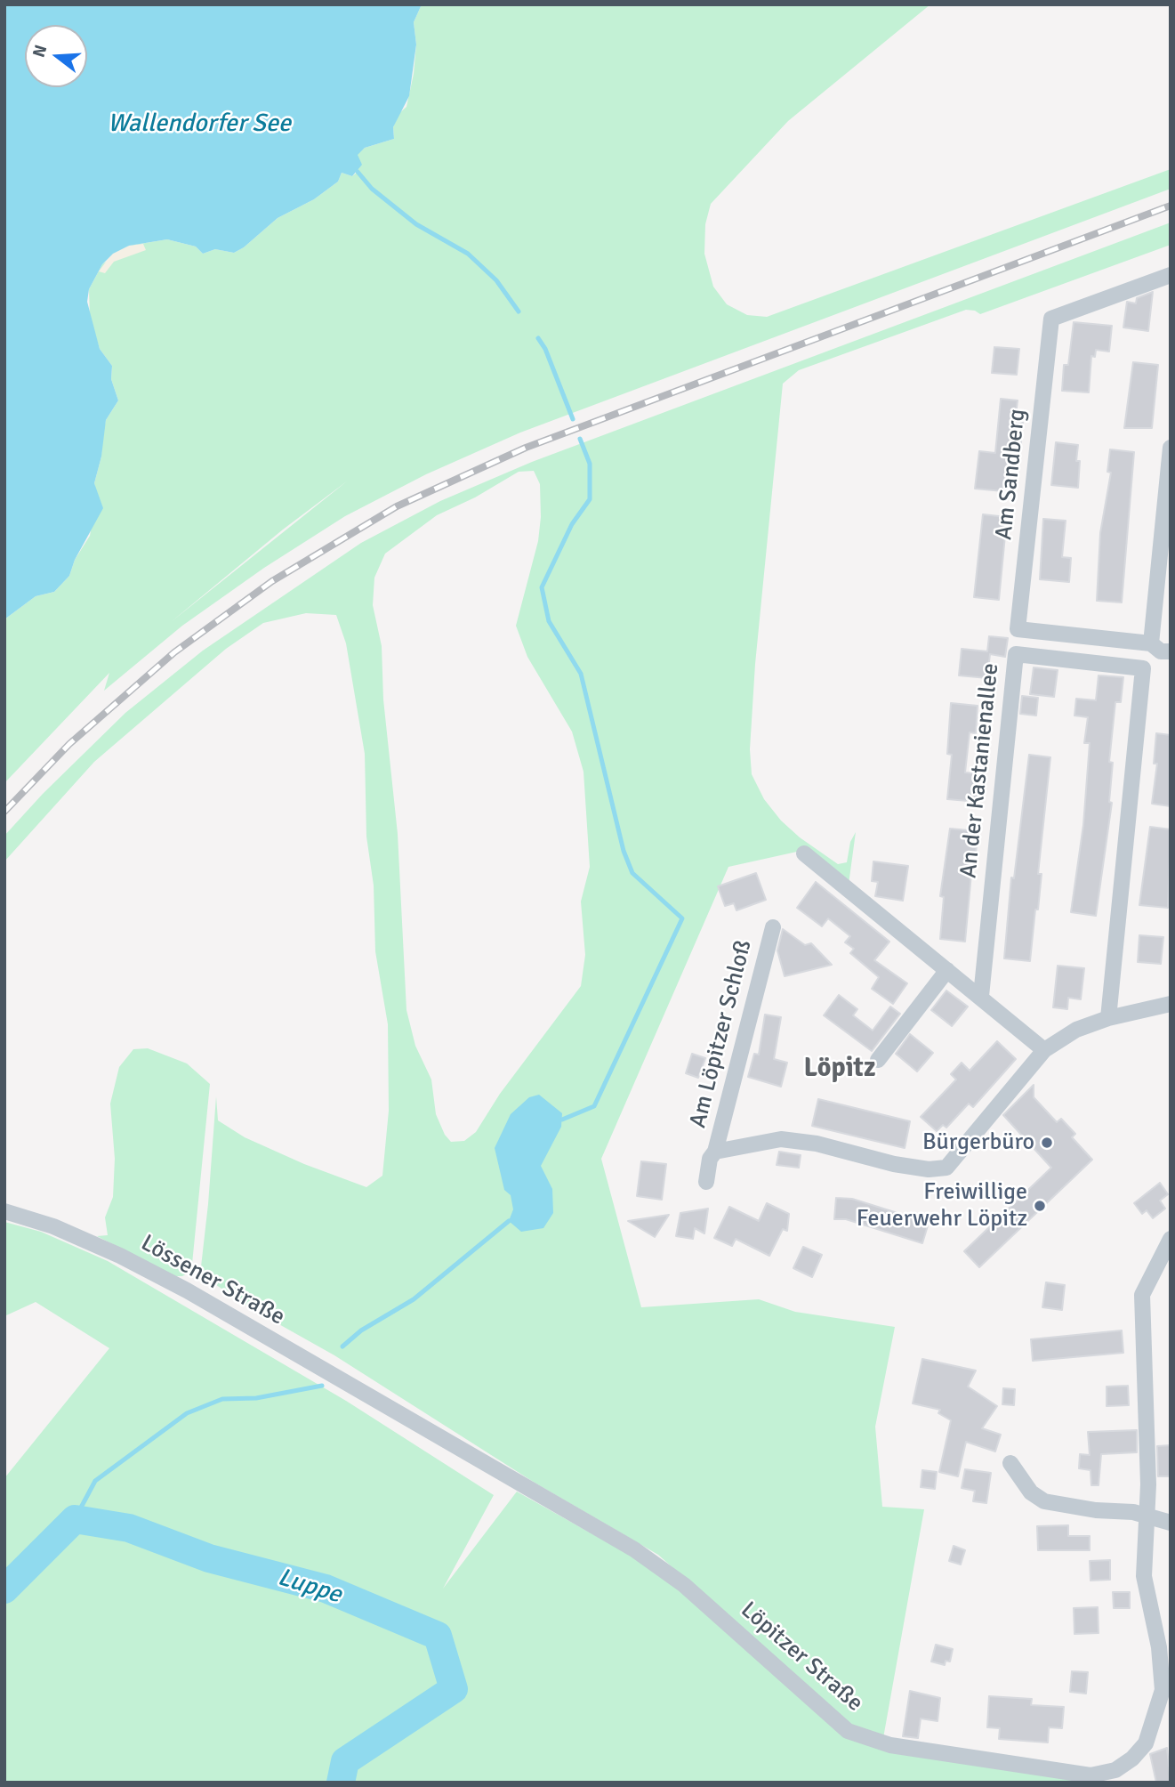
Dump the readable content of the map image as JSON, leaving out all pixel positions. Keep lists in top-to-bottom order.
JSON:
{
  "streets": {
    "street": [
      "Am Sandberg",
      "An der Kastanienallee",
      "Am Löpitzer Schloß",
      "Lössener Straße",
      "Löpitzer Straße"
    ]
  },
  "crossings": [
    ["Lössener Straße", "Löpitzer Straße"]
  ],
  "districts": ["Löpitz"],
  "water": ["Wallendorfer See", "Luppe"],
  "places": ["Bürgerbüro", "Freiwillige Feuerwehr Löpitz"],
  "north": "left"
}
